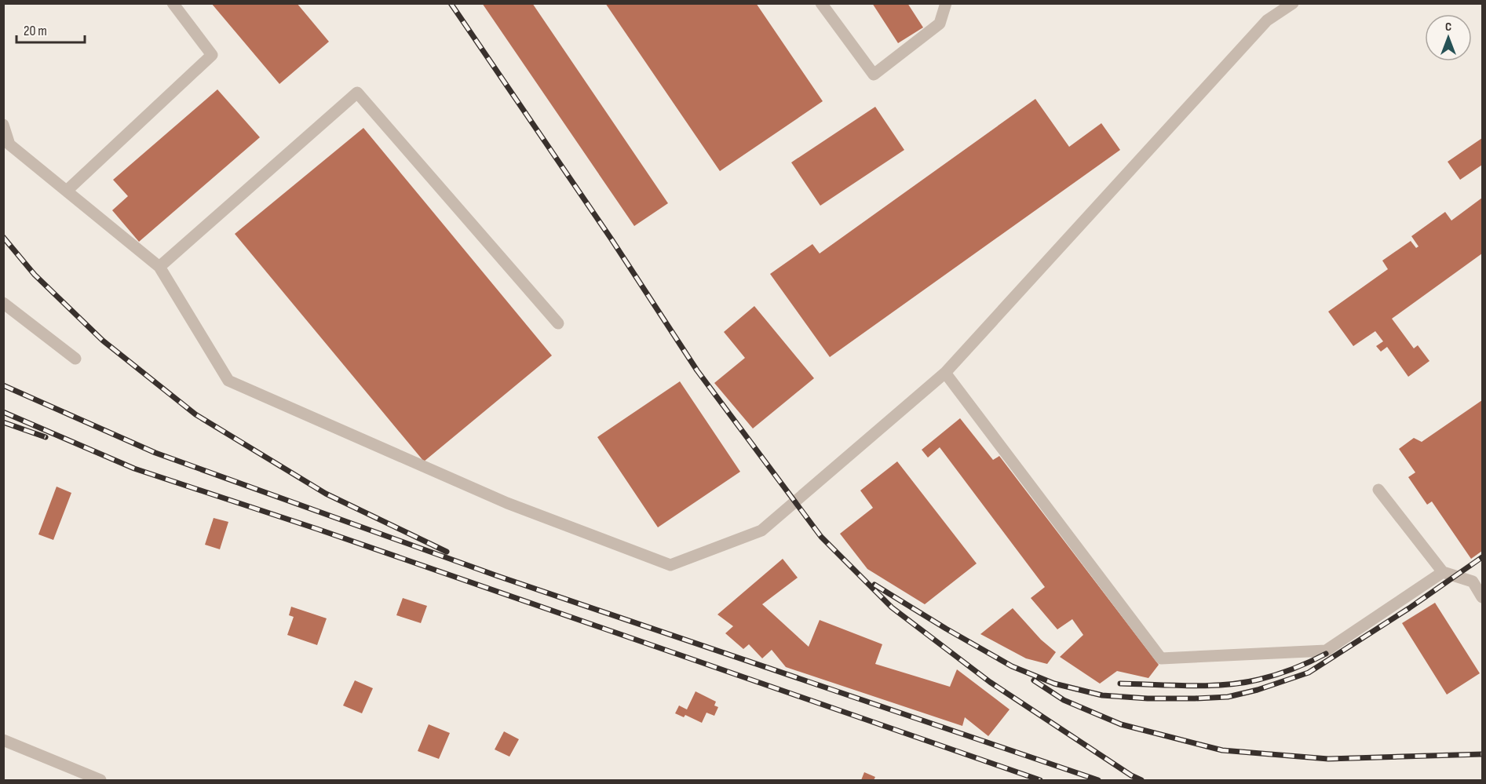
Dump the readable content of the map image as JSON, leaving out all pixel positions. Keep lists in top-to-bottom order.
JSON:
{
  "scale_bar": "20 m",
  "north": "top"
}
